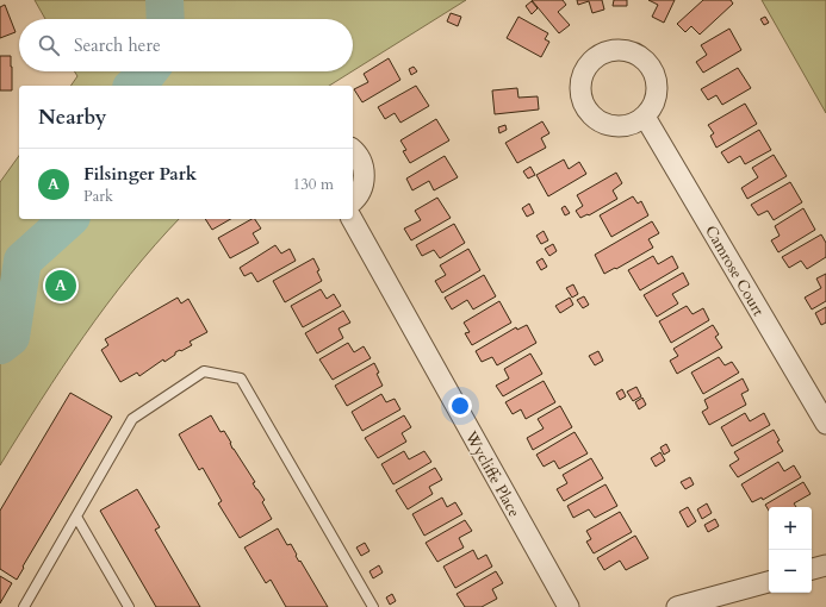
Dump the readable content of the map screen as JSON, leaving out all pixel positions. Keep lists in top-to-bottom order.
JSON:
{
  "streets": {
    "street": ["Camrose Court", "Wycliffe Place"]
  },
  "page": {
    "search": "Search here",
    "heading": "Nearby",
    "list": [
      {
        "mark": "A",
        "name": "Filsinger Park",
        "note": "Park",
        "value": "130 m"
      }
    ],
    "pins": "A",
    "map_buttons": ["+", "−"]
  }
}
